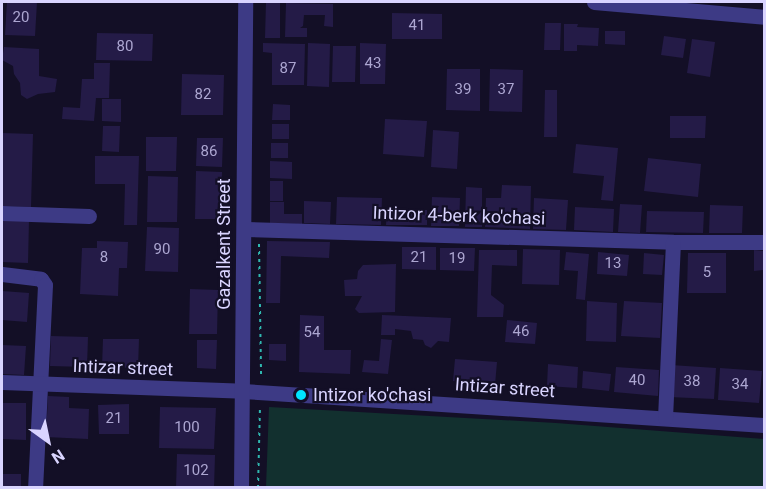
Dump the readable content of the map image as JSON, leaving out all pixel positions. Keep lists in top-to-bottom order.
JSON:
{
  "streets": {
    "street": [
      "Intizor 4-berk ko'chasi",
      "Gazalkent Street",
      "Intizar street",
      "Intizаr street"
    ]
  },
  "crossings": [
    ["Intizor 4-berk ko'chasi", "Gazalkent Street"],
    ["Gazalkent Street", "Intizar street"],
    ["Gazalkent Street", "Intizаr street"],
    ["Intizar street", "Intizаr street"]
  ],
  "places": ["Intizor ko'chasi"],
  "house_numbers": [
    "20",
    "41",
    "80",
    "43",
    "87",
    "39",
    "37",
    "82",
    "86",
    "90",
    "8",
    "21",
    "19",
    "13",
    "5",
    "46",
    "54",
    "40",
    "38",
    "34",
    "21",
    "100",
    "102"
  ],
  "north": "bottom right"
}
